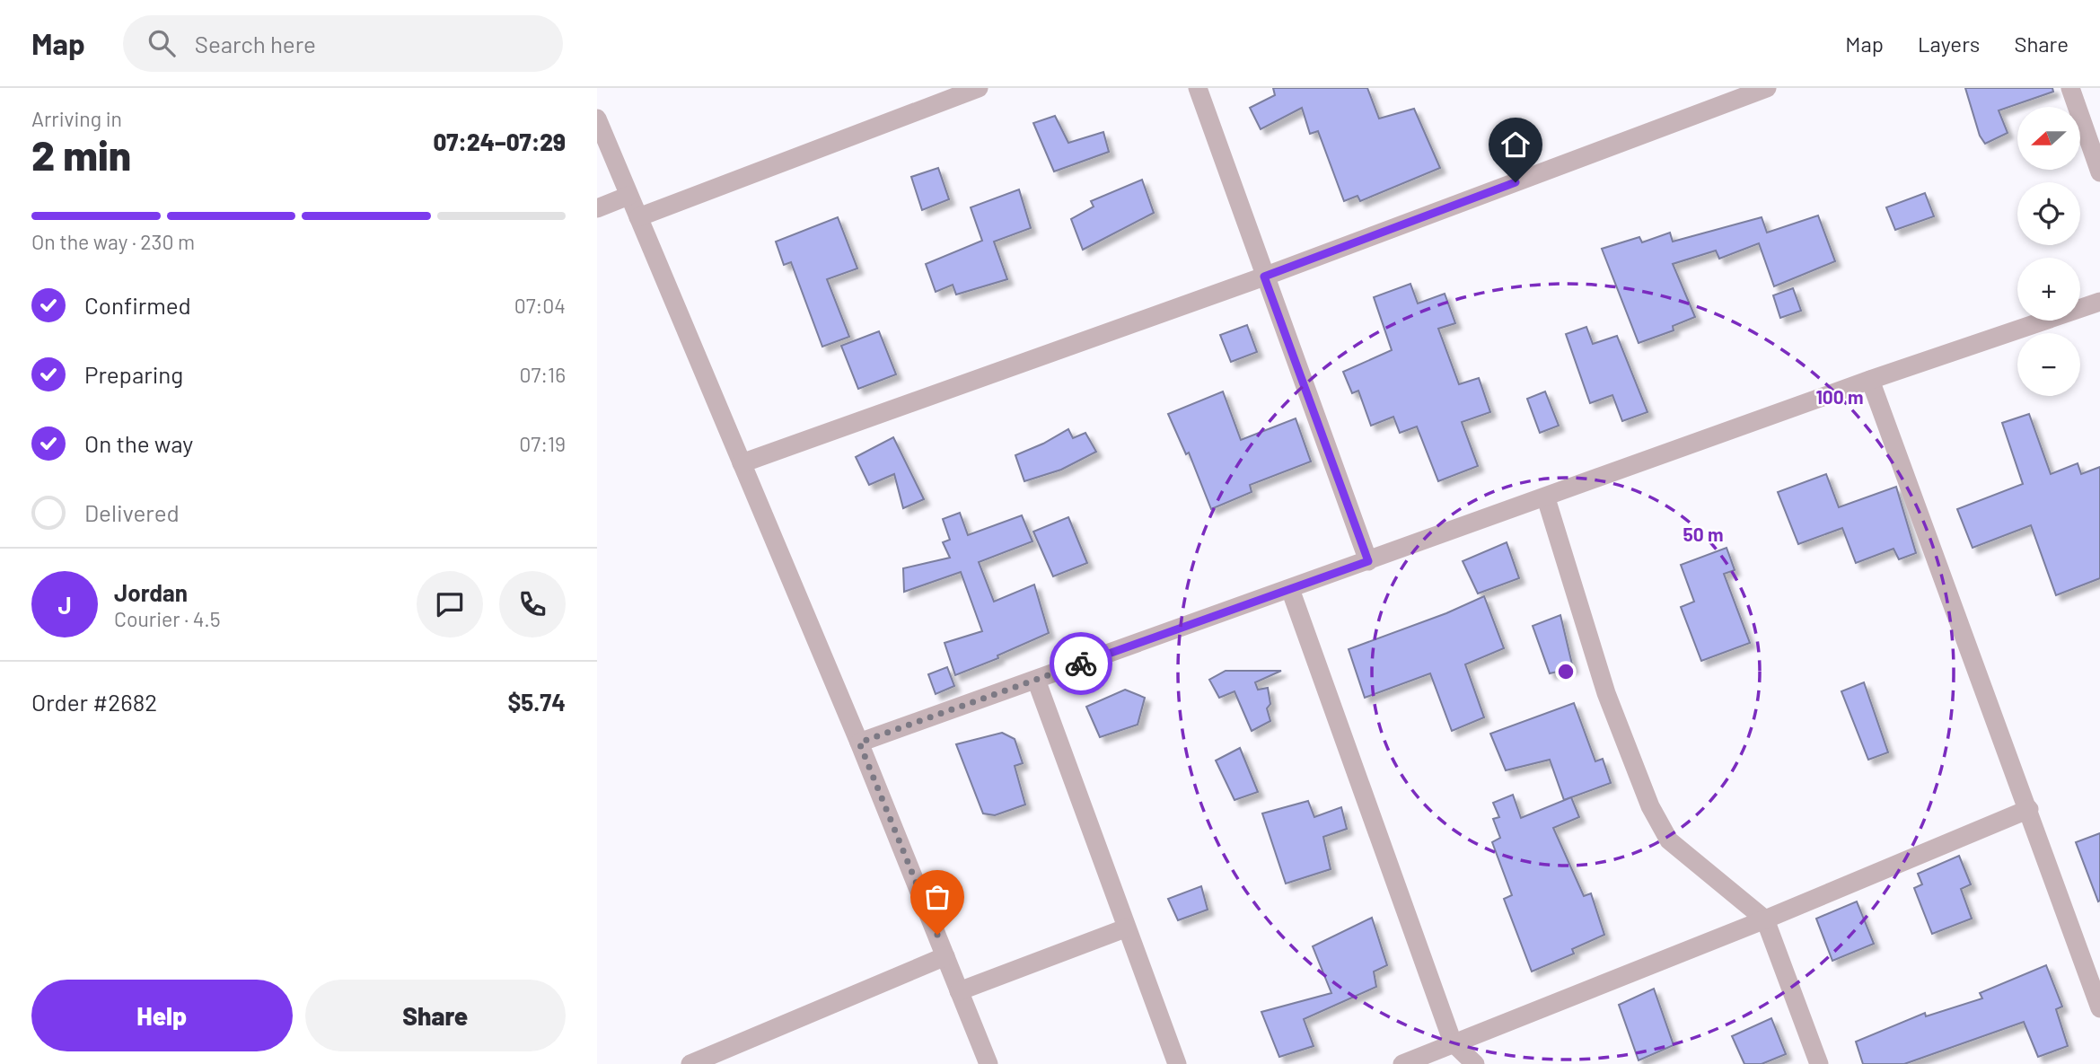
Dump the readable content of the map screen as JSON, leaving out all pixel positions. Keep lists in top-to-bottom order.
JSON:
{
  "north": "left",
  "page": {
    "header": "Map",
    "search": "Search here",
    "nav": ["Map", "Layers", "Share"],
    "heading": ["2 min", "Arriving in", "07:24–07:29"],
    "panel": [
      "Jordan",
      "Courier · 4.5",
      "Order #2682",
      "$5.74"
    ],
    "map_buttons": ["+", "−"],
    "bar": "On the way · 230 m",
    "list": [
      ["Confirmed", "07:04"],
      ["Preparing", "07:16"],
      ["On the way", "07:19"],
      "Delivered"
    ],
    "round": "J",
    "buttons": ["Help", "Share"]
  },
  "rings": ["100 m", "50 m"]
}
